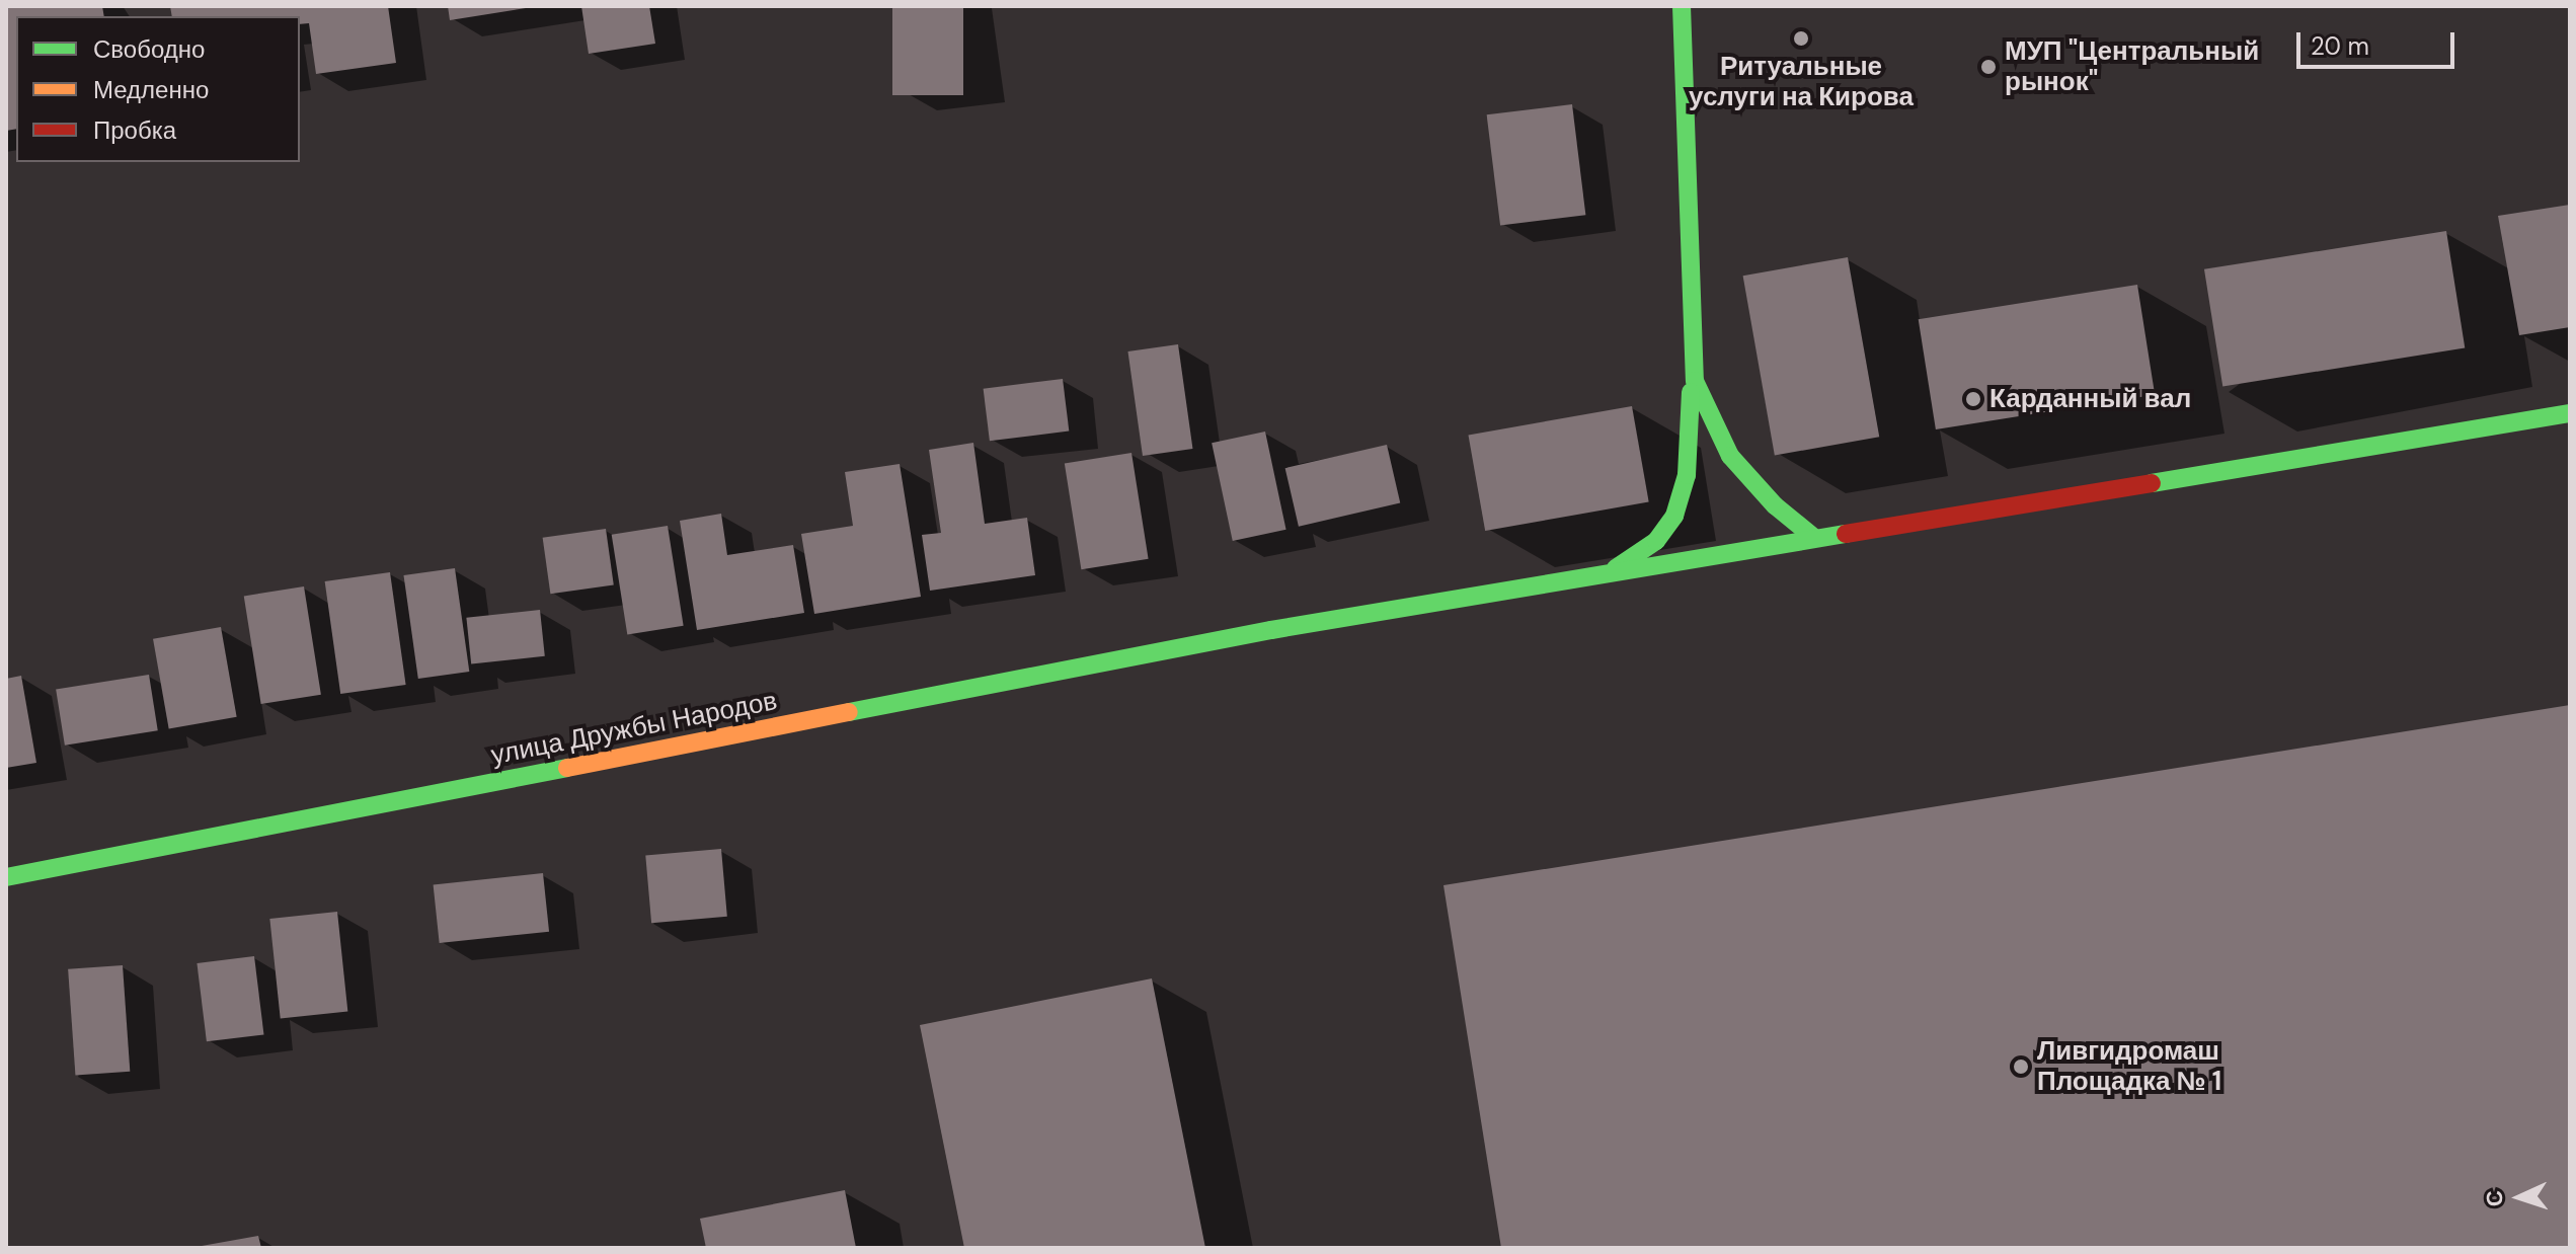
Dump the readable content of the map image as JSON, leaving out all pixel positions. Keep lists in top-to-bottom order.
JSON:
{
  "streets": {
    "street": ["улица Дружбы Народов"]
  },
  "places": [
    "Ритуальные услуги на Кирова",
    "МУП \"Центральный рынок\"",
    "Карданный вал",
    "Ливгидромаш Площадка № 1"
  ],
  "legend": ["Свободно", "Медленно", "Пробка"],
  "scale_bar": "20 m",
  "north": "left"
}
